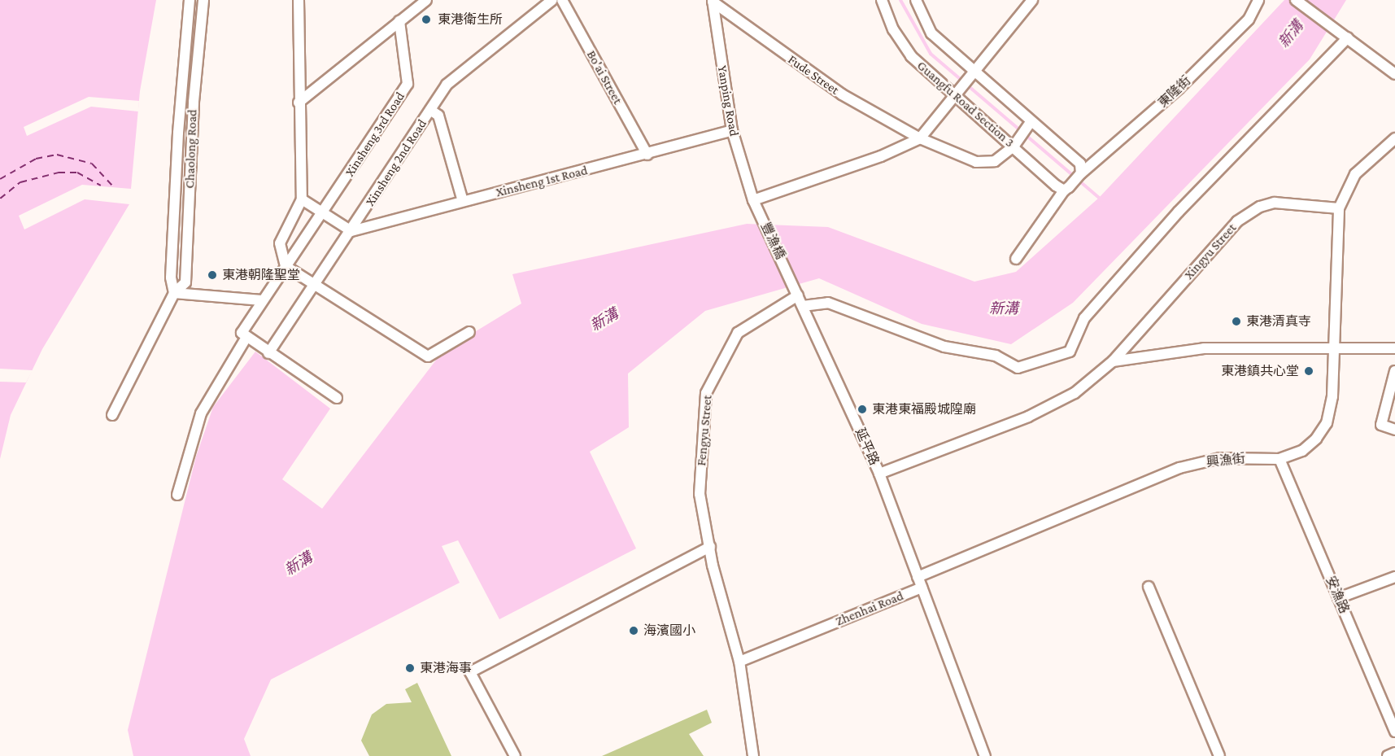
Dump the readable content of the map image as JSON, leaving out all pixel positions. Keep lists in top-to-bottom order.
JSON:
{
  "streets": {
    "street": [
      "Fude Street",
      "Bo'ai Street",
      "東隆街",
      "Yanping Road",
      "Guangfu Road Section 3",
      "Xinsheng 3rd Road",
      "Chaolong Road",
      "Xinsheng 2nd Road",
      "Xinsheng 1st Road",
      "豐漁橋",
      "Xingyu Street",
      "Fengyu Street",
      "延平路",
      "興漁街",
      "安漁路",
      "Zhenhai Road"
    ]
  },
  "crossings": [
    ["Fude Street", "Yanping Road"],
    ["Fude Street", "Guangfu Road Section 3"],
    ["Bo'ai Street", "Xinsheng 1st Road"],
    ["東隆街", "Guangfu Road Section 3"],
    ["Yanping Road", "Xinsheng 1st Road"],
    ["Yanping Road", "豐漁橋"],
    ["Xinsheng 2nd Road", "Xinsheng 1st Road"],
    ["豐漁橋", "延平路"],
    ["Xingyu Street", "延平路"],
    ["Xingyu Street", "興漁街"],
    ["Fengyu Street", "延平路"],
    ["Fengyu Street", "Zhenhai Road"],
    ["延平路", "興漁街"],
    ["延平路", "Zhenhai Road"],
    ["興漁街", "安漁路"]
  ],
  "water": ["新溝"],
  "places": [
    "東港衛生所",
    "東港朝隆聖堂",
    "東港清真寺",
    "東港鎮共心堂",
    "東港東福殿城隍廟",
    "海濱國小",
    "東港海事"
  ]
}
